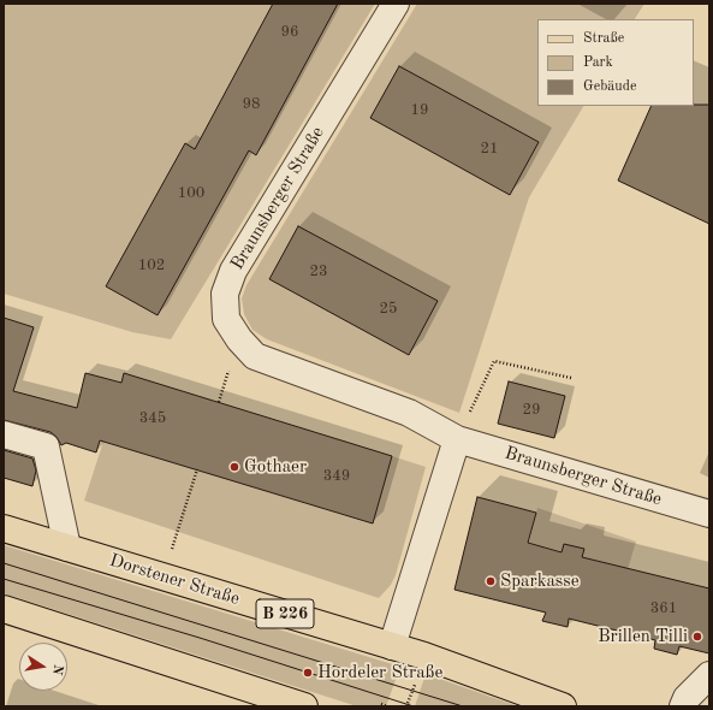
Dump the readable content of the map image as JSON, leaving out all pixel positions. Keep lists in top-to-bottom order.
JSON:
{
  "streets": {
    "main road": ["Dorstener Straße", "B 226"],
    "street": ["Braunsberger Straße"]
  },
  "places": [
    "Gothaer",
    "Sparkasse",
    "Brillen Tilli",
    "Hordeler Straße"
  ],
  "house_numbers": [
    "96",
    "98",
    "19",
    "21",
    "100",
    "102",
    "23",
    "25",
    "29",
    "345",
    "349",
    "361"
  ],
  "legend": ["Straße", "Park", "Gebäude"],
  "north": "right"
}
